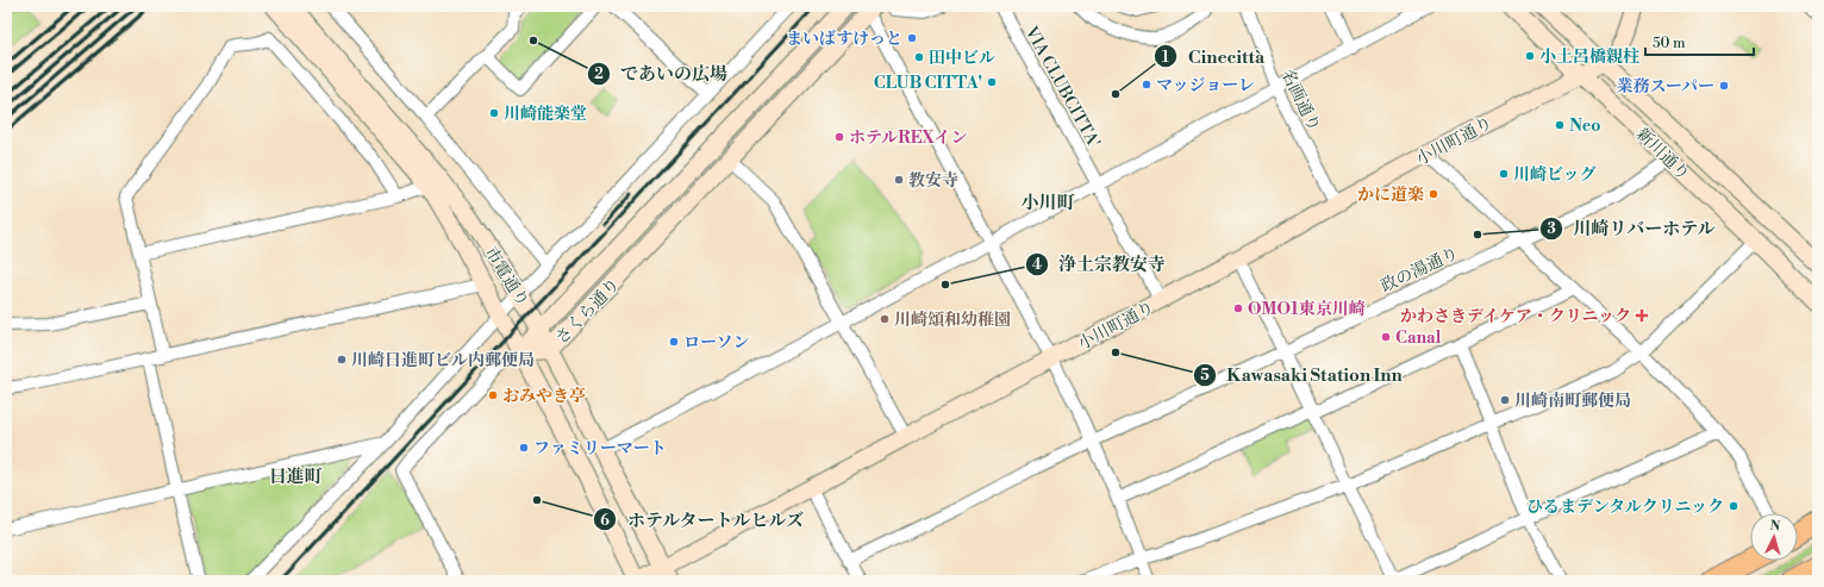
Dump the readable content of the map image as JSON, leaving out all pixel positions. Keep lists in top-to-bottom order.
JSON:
{
  "streets": {
    "main road": [
      "小川町通り",
      "新川通り",
      "市電通り",
      "さくら通り"
    ],
    "street": ["VIA CLUBCITTA'", "名画通り", "政の湯通り"]
  },
  "crossings": [
    ["VIA CLUBCITTA'", "小川町通り"],
    ["名画通り", "小川町通り"],
    ["小川町通り", "新川通り"],
    ["小川町通り", "市電通り"],
    ["新川通り", "政の湯通り"],
    ["市電通り", "さくら通り"]
  ],
  "districts": ["小川町", "日進町"],
  "places": {
    "other": [
      "まいばすけっと",
      "であいの広場",
      "小土呂橋親柱",
      "田中ビル",
      "CLUB CITTA'",
      "マッジョーレ",
      "業務スーパー",
      "Cinecittà",
      "川崎能楽堂",
      "Neo",
      "ホテルREXイン",
      "川崎ビッグ",
      "教安寺",
      "かに道楽",
      "川崎リバーホテル",
      "浄土宗教安寺",
      "OMO1東京川崎",
      "川崎頌和幼稚園",
      "Canal",
      "ローソン",
      "Kawasaki Station Inn",
      "川崎日進町ビル内郵便局",
      "おみやき亭",
      "川崎南町郵便局",
      "ファミリーマート",
      "ホテルタートルヒルズ",
      "ひるまデンタルクリニック"
    ],
    "health": ["かわさきデイケア・クリニック"]
  },
  "scale_bar": "50 m",
  "north": "top"
}
